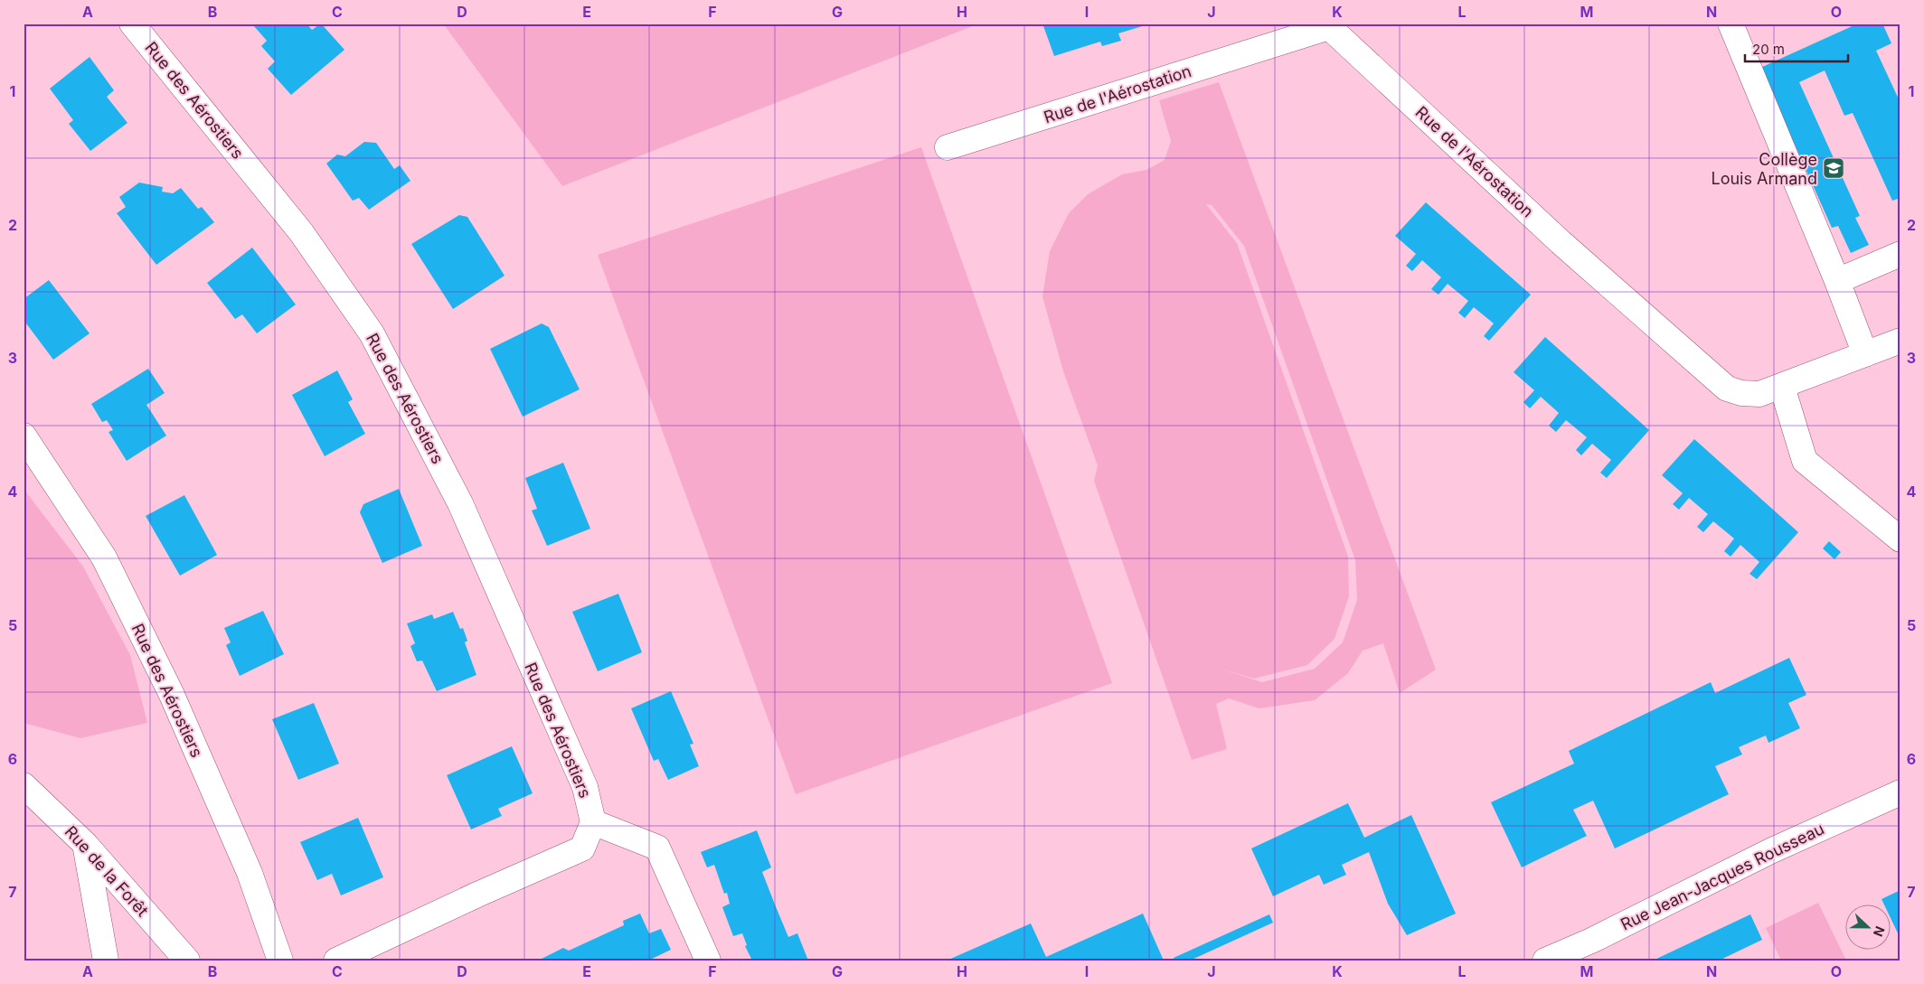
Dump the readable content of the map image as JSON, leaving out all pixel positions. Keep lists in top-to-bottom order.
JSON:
{
  "streets": {
    "street": [
      "Rue de l'Aérostation",
      "Rue des Aérostiers",
      "Rue de la Forêt",
      "Rue Jean-Jacques Rousseau"
    ]
  },
  "places": {
    "school or university": ["Collège Louis Armand"]
  },
  "scale_bar": "20 m",
  "north": "right",
  "grid": {
    "columns": [
      "A",
      "B",
      "C",
      "D",
      "E",
      "F",
      "G",
      "H",
      "I",
      "J",
      "K",
      "L",
      "M",
      "N",
      "O"
    ],
    "rows": [
      "1",
      "2",
      "3",
      "4",
      "5",
      "6",
      "7"
    ]
  }
}
